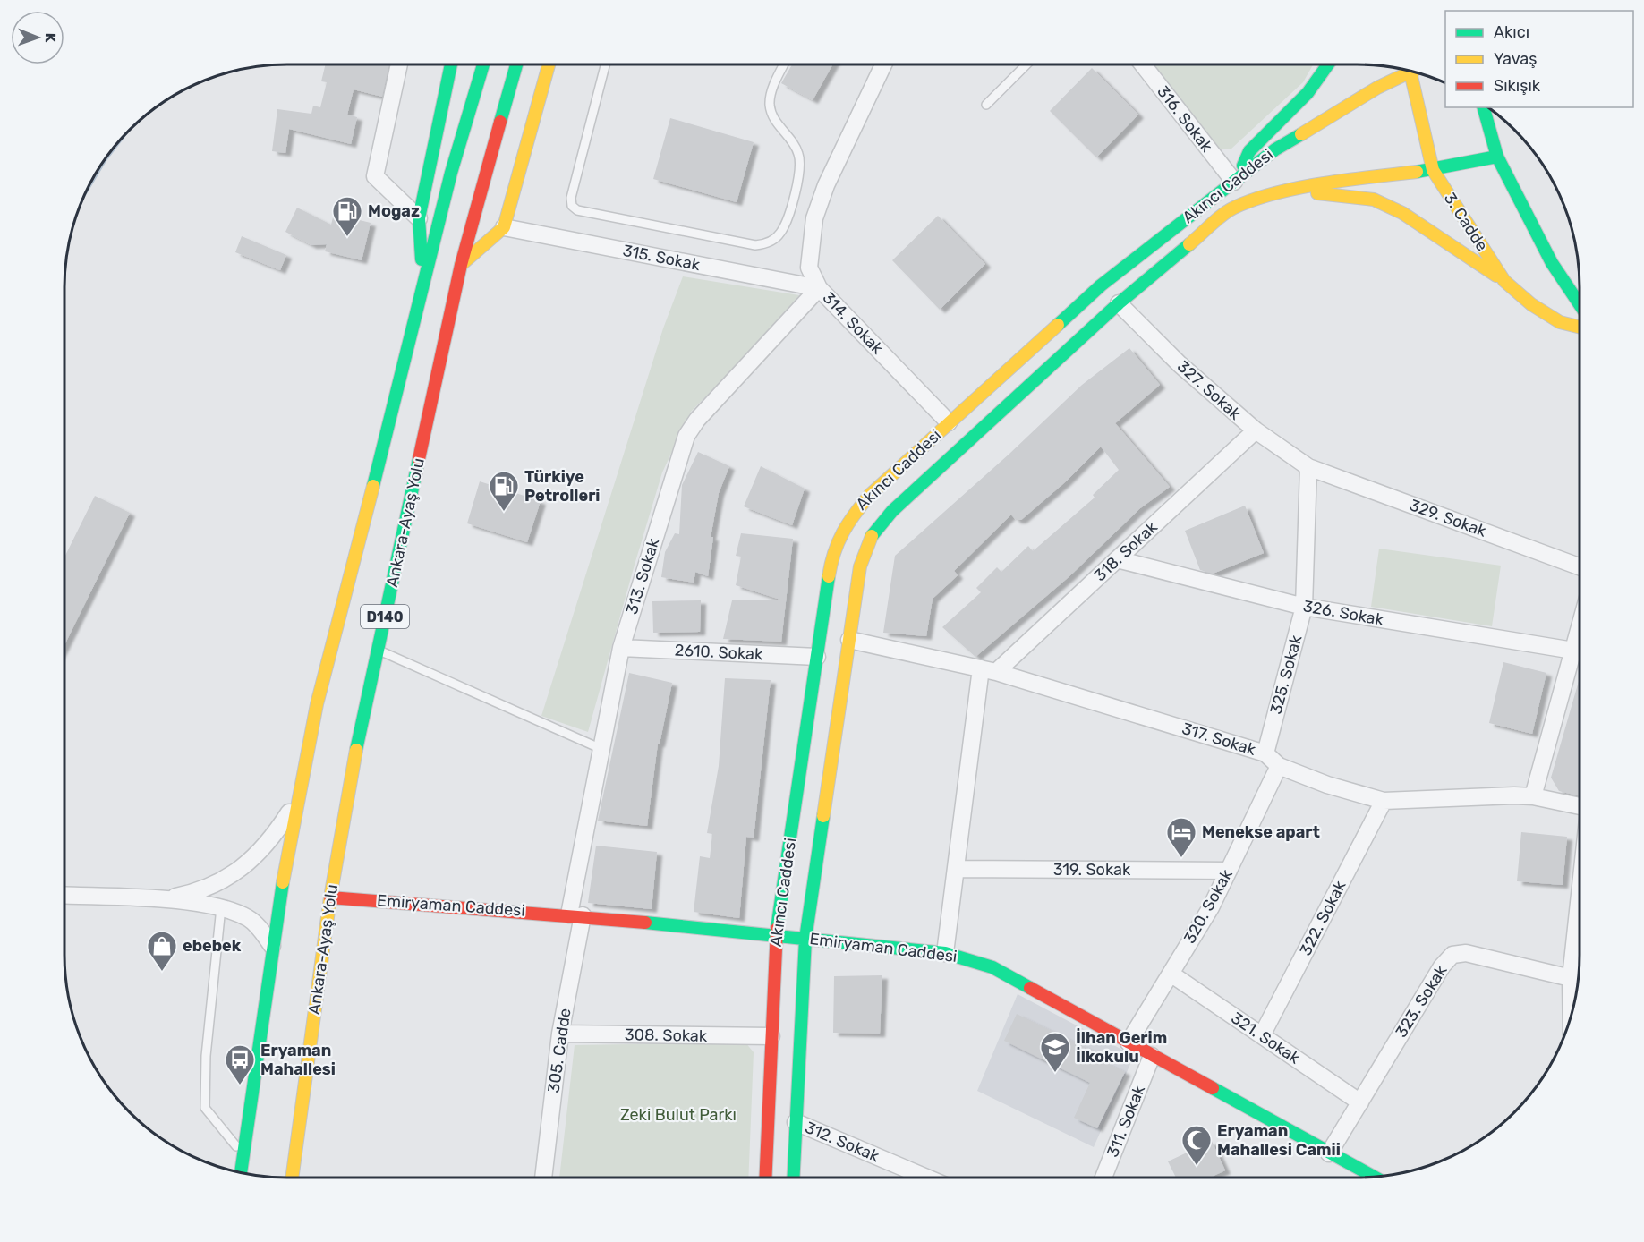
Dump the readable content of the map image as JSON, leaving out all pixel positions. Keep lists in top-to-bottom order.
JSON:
{
  "streets": {
    "main road": [
      "Akıncı Caddesi",
      "3. Cadde",
      "Ankara-Ayaş Yolu",
      "D140",
      "Emiryaman Caddesi"
    ],
    "street": [
      "316. Sokak",
      "315. Sokak",
      "314. Sokak",
      "327. Sokak",
      "329. Sokak",
      "318. Sokak",
      "313. Sokak",
      "326. Sokak",
      "2610. Sokak",
      "325. Sokak",
      "317. Sokak",
      "319. Sokak",
      "320. Sokak",
      "322. Sokak",
      "323. Sokak",
      "308. Sokak",
      "321. Sokak",
      "305. Cadde",
      "311. Sokak",
      "312. Sokak"
    ]
  },
  "crossings": [
    ["316. Sokak", "Akıncı Caddesi"],
    ["Akıncı Caddesi", "3. Cadde"],
    ["Akıncı Caddesi", "314. Sokak"],
    ["Akıncı Caddesi", "327. Sokak"],
    ["Akıncı Caddesi", "2610. Sokak"],
    ["Akıncı Caddesi", "317. Sokak"],
    ["Akıncı Caddesi", "Emiryaman Caddesi"],
    ["Akıncı Caddesi", "308. Sokak"],
    ["Akıncı Caddesi", "312. Sokak"],
    ["315. Sokak", "314. Sokak"],
    ["315. Sokak", "313. Sokak"],
    ["314. Sokak", "313. Sokak"],
    ["327. Sokak", "329. Sokak"],
    ["327. Sokak", "318. Sokak"],
    ["327. Sokak", "325. Sokak"],
    ["329. Sokak", "325. Sokak"],
    ["Ankara-Ayaş Yolu", "Emiryaman Caddesi"],
    ["318. Sokak", "326. Sokak"],
    ["318. Sokak", "317. Sokak"],
    ["313. Sokak", "2610. Sokak"],
    ["313. Sokak", "Emiryaman Caddesi"],
    ["313. Sokak", "305. Cadde"],
    ["326. Sokak", "325. Sokak"],
    ["325. Sokak", "317. Sokak"],
    ["317. Sokak", "320. Sokak"],
    ["317. Sokak", "322. Sokak"],
    ["319. Sokak", "320. Sokak"],
    ["Emiryaman Caddesi", "320. Sokak"],
    ["Emiryaman Caddesi", "323. Sokak"],
    ["Emiryaman Caddesi", "305. Cadde"],
    ["Emiryaman Caddesi", "311. Sokak"],
    ["320. Sokak", "321. Sokak"],
    ["322. Sokak", "321. Sokak"],
    ["323. Sokak", "321. Sokak"],
    ["308. Sokak", "305. Cadde"]
  ],
  "parks": ["Zeki Bulut Parkı"],
  "places": {
    "fuel station": ["Mogaz", "Türkiye Petrolleri"],
    "hotel": ["Menekse apart"],
    "shop": ["ebebek"],
    "school or university": ["İlhan Gerim İlkokulu"],
    "bus stop": ["Eryaman Mahallesi"],
    "mosque": ["Eryaman Mahallesi Camii"]
  },
  "legend": ["Akıcı", "Yavaş", "Sıkışık"],
  "north": "right"
}
